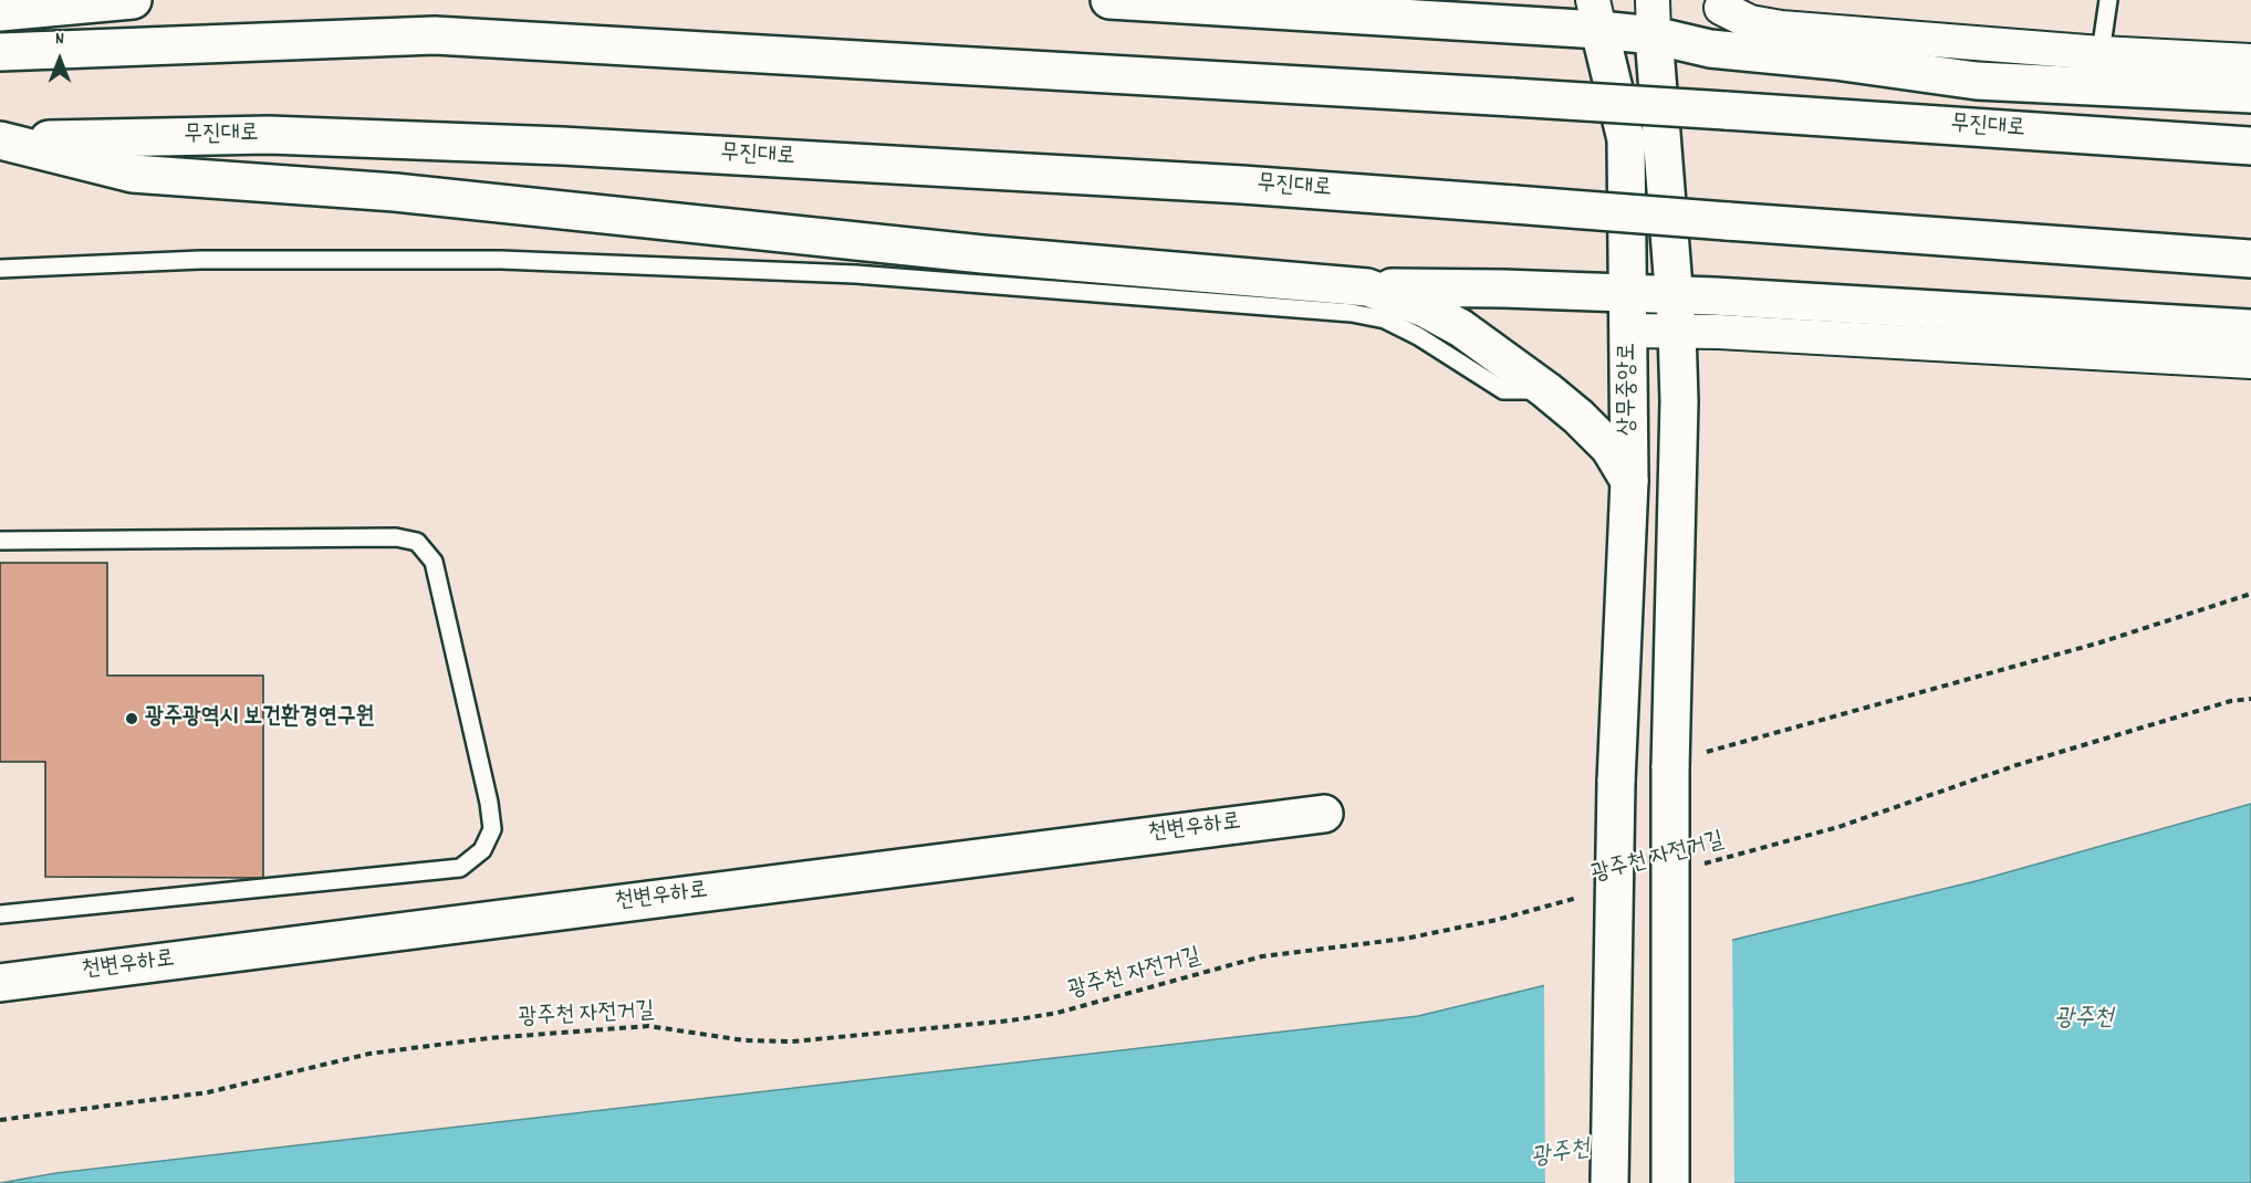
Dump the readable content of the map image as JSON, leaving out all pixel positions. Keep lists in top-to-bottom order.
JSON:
{
  "streets": {
    "main road": ["무진대로", "상무중앙로", "천변우하로"],
    "path": ["광주천 자전거길"]
  },
  "water": ["광주천"],
  "places": ["광주광역시 보건환경연구원"],
  "north": "top"
}
